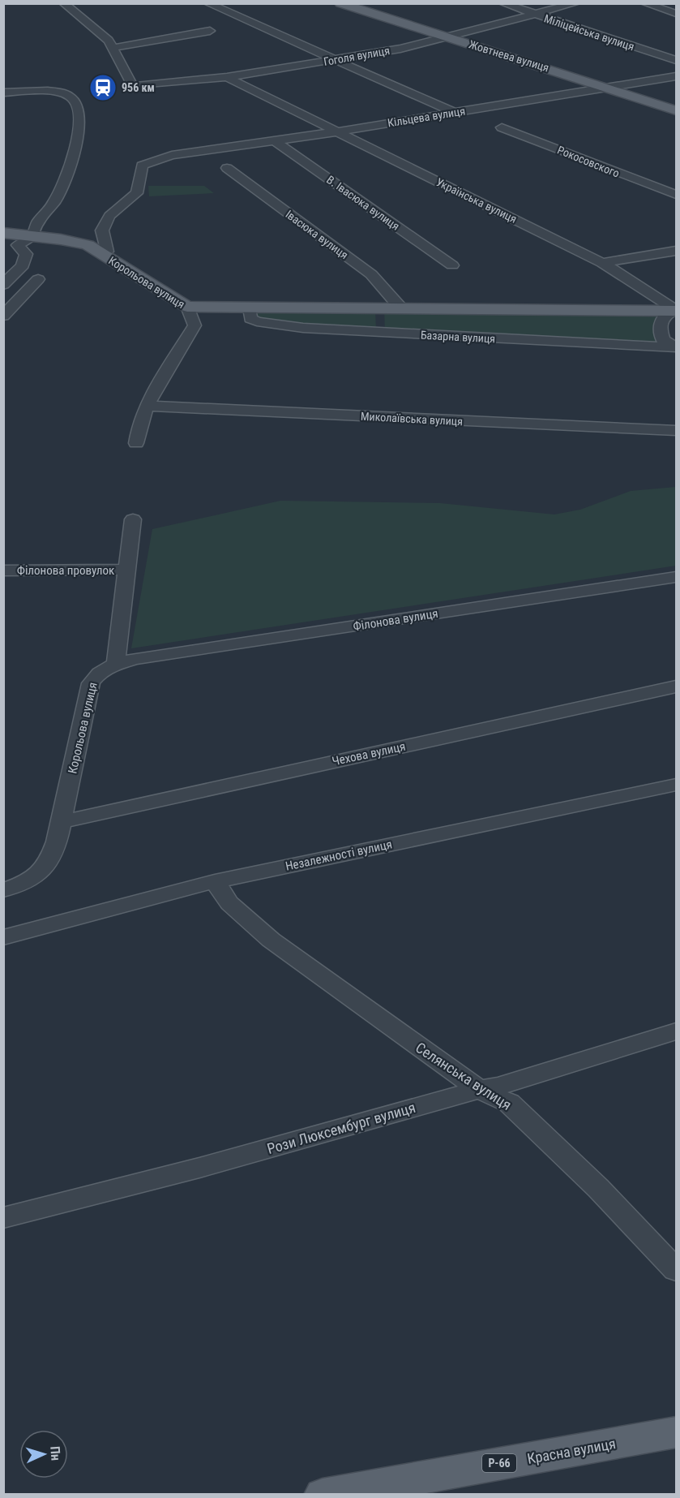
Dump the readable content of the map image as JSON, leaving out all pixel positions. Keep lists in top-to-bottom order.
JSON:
{
  "streets": {
    "main road": [
      "Жовтнева вулиця",
      "Корольова вулиця",
      "Красна вулиця",
      "Р-66"
    ],
    "street": [
      "Міліцейська вулиця",
      "Гоголя вулиця",
      "Кільцева вулиця",
      "Рокосовского",
      "Українська вулиця",
      "В. Івасюка вулиця",
      "Івасюка вулиця",
      "Базарна вулиця",
      "Миколаївська вулиця",
      "Філонова провулок",
      "Філонова вулиця",
      "Чехова вулиця",
      "Незалежності вулиця",
      "Селянська вулиця",
      "Рози Люксембург вулиця"
    ]
  },
  "crossings": [
    ["Міліцейська вулиця", "Гоголя вулиця"],
    ["Гоголя вулиця", "Жовтнева вулиця"],
    ["Гоголя вулиця", "Українська вулиця"],
    ["Жовтнева вулиця", "Кільцева вулиця"],
    ["Кільцева вулиця", "Українська вулиця"],
    ["Кільцева вулиця", "В. Івасюка вулиця"],
    ["Кільцева вулиця", "Корольова вулиця"],
    ["Корольова вулиця", "Миколаївська вулиця"],
    ["Корольова вулиця", "Філонова вулиця"],
    ["Корольова вулиця", "Чехова вулиця"],
    ["Незалежності вулиця", "Селянська вулиця"],
    ["Селянська вулиця", "Рози Люксембург вулиця"]
  ],
  "places": {
    "station": ["956 км"]
  },
  "north": "right"
}
